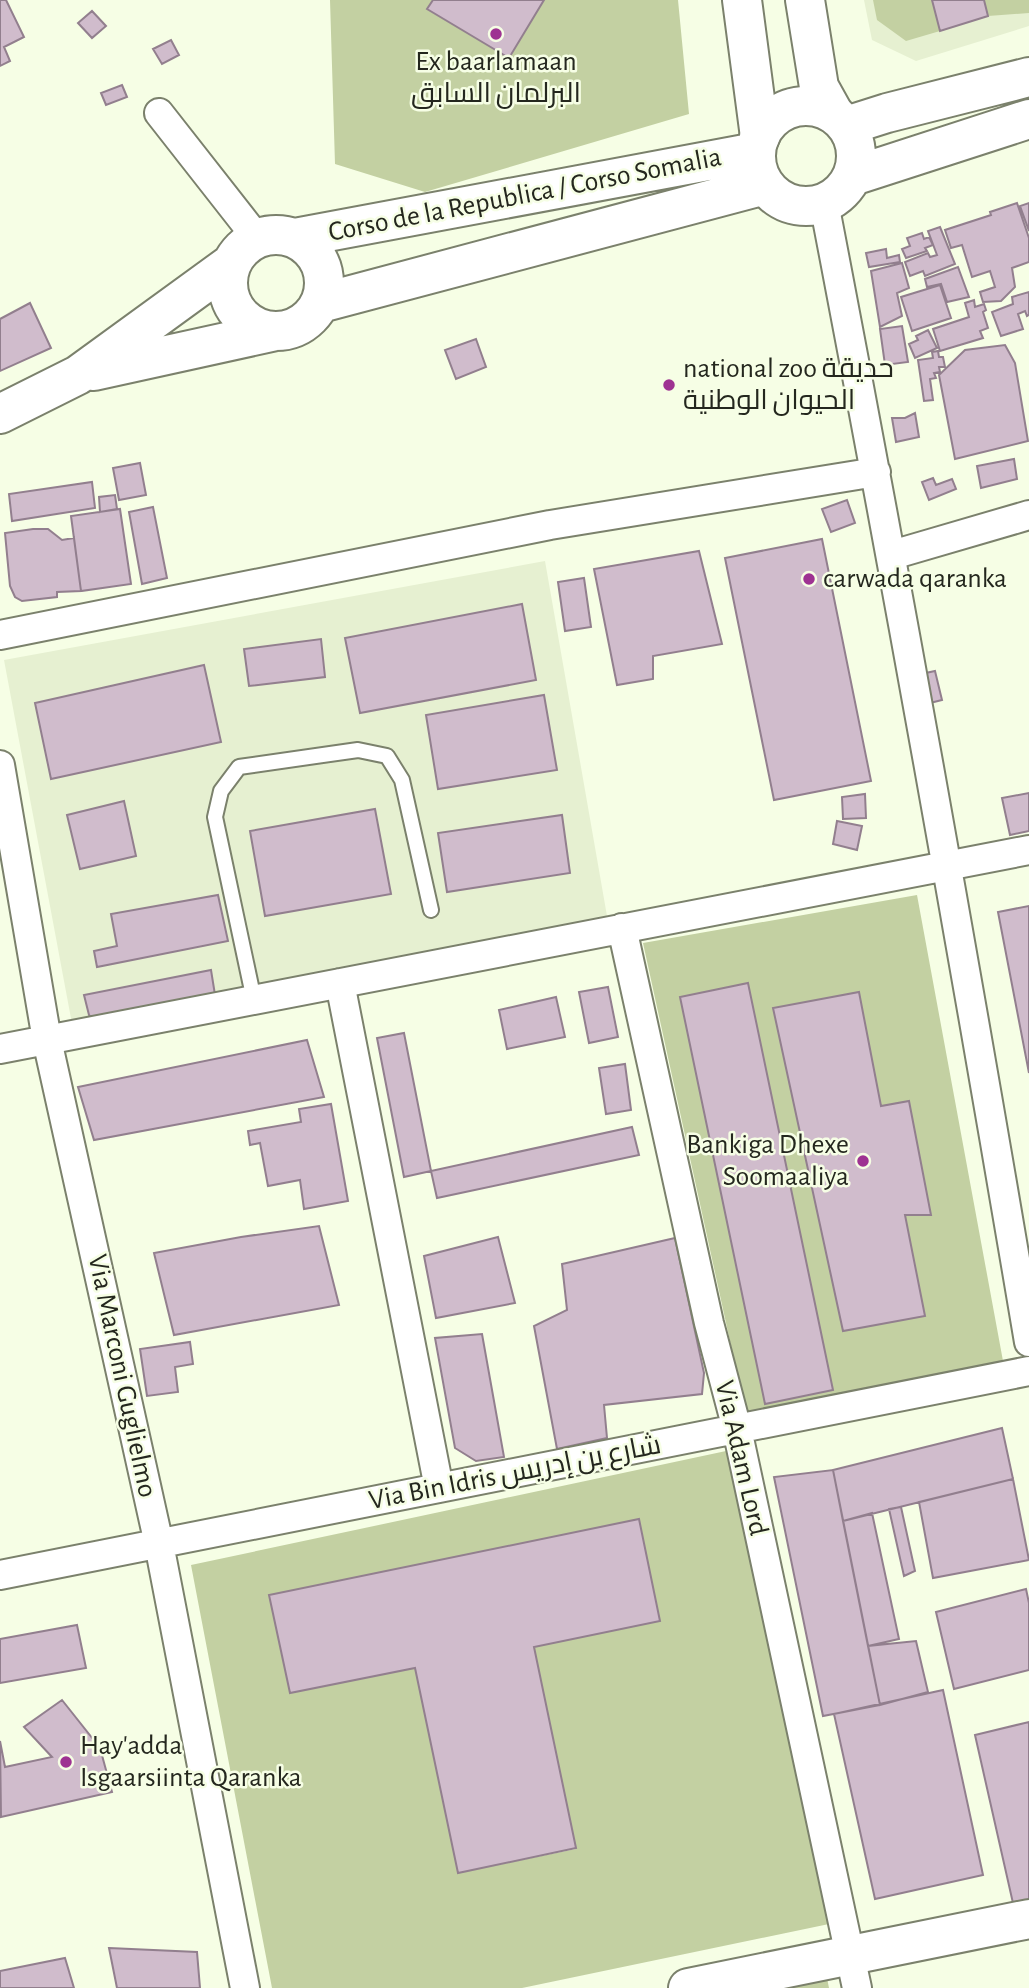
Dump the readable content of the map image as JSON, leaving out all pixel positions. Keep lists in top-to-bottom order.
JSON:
{
  "streets": {
    "main road": ["Corso de la Republica / Corso Somalia"],
    "street": ["Via Marconi Guglielmo", "Via Adam Lord", "Via Bin Idris شارع بن إدريس"]
  },
  "crossings": [
    ["Via Marconi Guglielmo", "Via Bin Idris شارع بن إدريس"],
    ["Via Adam Lord", "Via Bin Idris شارع بن إدريس"]
  ],
  "places": [
    "Ex baarlamaan البرلمان السابق",
    "national zoo حديقة الحيوان الوطنية",
    "carwada qaranka",
    "Bankiga Dhexe Soomaaliya",
    "Hay'adda Isgaarsiinta Qaranka"
  ]
}
